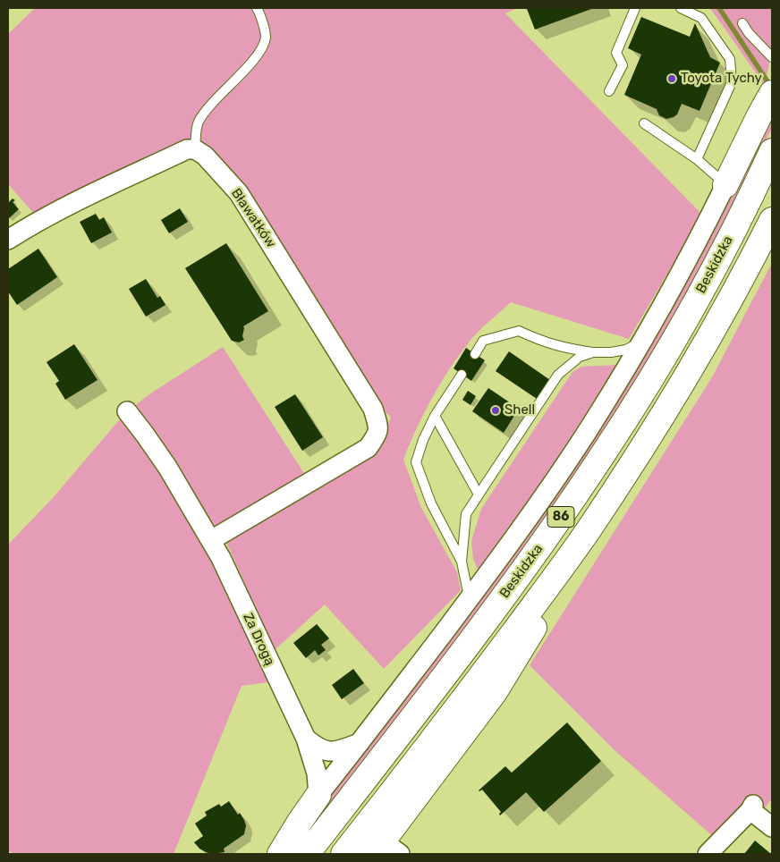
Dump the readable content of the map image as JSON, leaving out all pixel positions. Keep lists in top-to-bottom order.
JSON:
{
  "streets": {
    "main road": ["Beskidzka", "86"],
    "street": ["Bławatków", "Za Drogą"]
  },
  "crossings": [
    ["Bławatków", "Za Drogą"]
  ],
  "places": ["Toyota Tychy", "Shell"]
}
